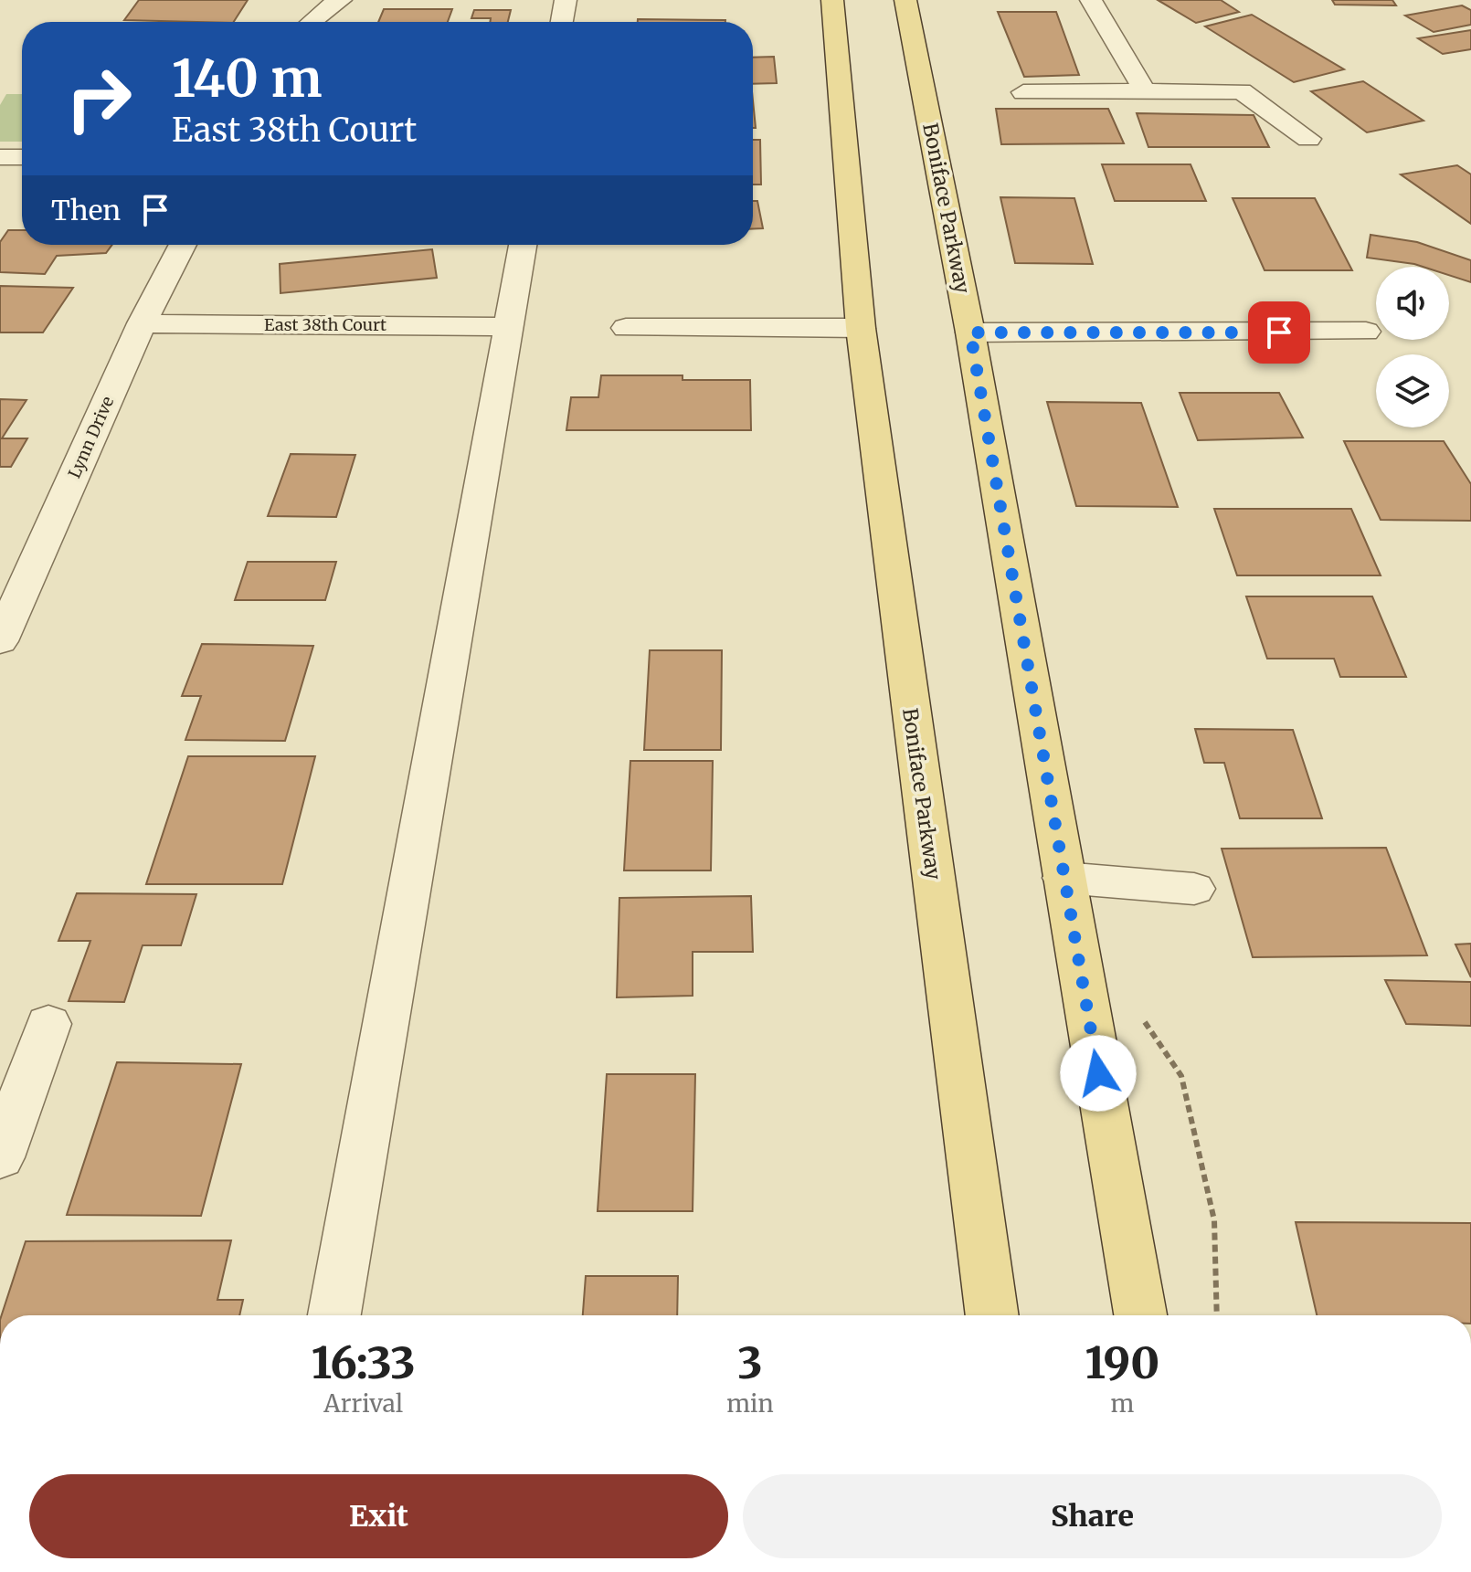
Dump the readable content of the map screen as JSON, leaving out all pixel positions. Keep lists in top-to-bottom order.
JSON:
{
  "streets": {
    "main road": ["Boniface Parkway"],
    "street": ["East 38th Court", "Lynn Drive"]
  },
  "crossings": [
    ["East 38th Court", "Lynn Drive"]
  ],
  "page": {
    "turn": ["140 m", "East 38th Court"],
    "then": "Then",
    "eta": [
      "16:33",
      "Arrival",
      "3",
      "min",
      "190",
      "m"
    ],
    "buttons": ["Exit", "Share"]
  }
}
